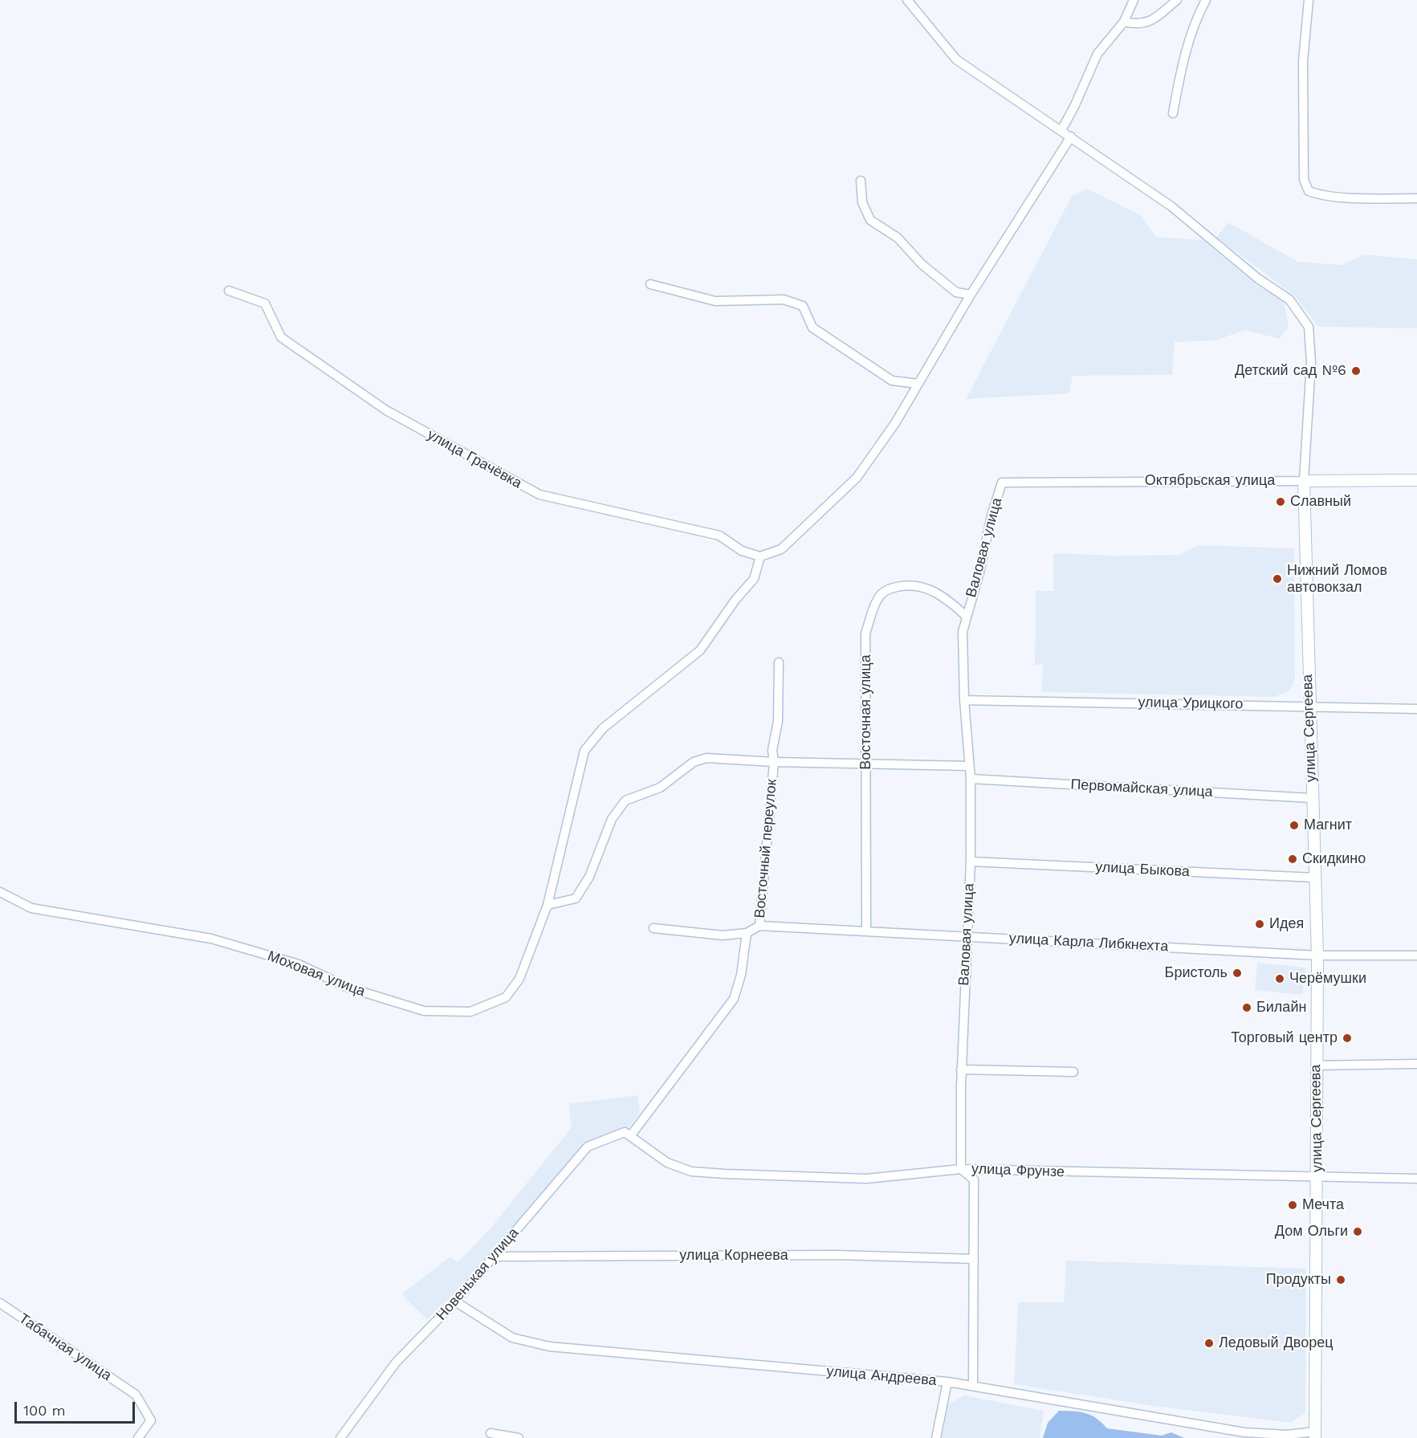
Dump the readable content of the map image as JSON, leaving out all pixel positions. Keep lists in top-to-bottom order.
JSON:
{
  "streets": {
    "main road": ["Октябрьская улица", "улица Сергеева"],
    "street": [
      "улица Грачёвка",
      "Валовая улица",
      "улица Урицкого",
      "Восточная улица",
      "Первомайская улица",
      "Восточный переулок",
      "улица Быкова",
      "улица Карла Либкнехта",
      "Моховая улица",
      "улица Фрунзе",
      "улица Корнеева",
      "Новенькая улица",
      "Табачная улица",
      "улица Андреева"
    ]
  },
  "crossings": [
    ["улица Грачёвка", "Моховая улица"],
    ["Октябрьская улица", "Валовая улица"],
    ["Октябрьская улица", "улица Сергеева"],
    ["Валовая улица", "улица Урицкого"],
    ["Валовая улица", "Восточная улица"],
    ["Валовая улица", "Первомайская улица"],
    ["Валовая улица", "улица Быкова"],
    ["Валовая улица", "улица Карла Либкнехта"],
    ["Валовая улица", "улица Фрунзе"],
    ["улица Урицкого", "улица Сергеева"],
    ["Восточная улица", "улица Карла Либкнехта"],
    ["улица Сергеева", "Первомайская улица"],
    ["улица Сергеева", "улица Быкова"],
    ["улица Сергеева", "улица Карла Либкнехта"],
    ["улица Сергеева", "улица Фрунзе"],
    ["улица Сергеева", "улица Андреева"],
    ["Восточный переулок", "улица Карла Либкнехта"],
    ["Восточный переулок", "улица Фрунзе"],
    ["Восточный переулок", "Новенькая улица"],
    ["улица Фрунзе", "Новенькая улица"],
    ["улица Корнеева", "Новенькая улица"],
    ["Новенькая улица", "улица Андреева"]
  ],
  "places": [
    "Детский сад №6",
    "Славный",
    "Нижний Ломов автовокзал",
    "Магнит",
    "Скидкино",
    "Идея",
    "Бристоль",
    "Черёмушки",
    "Билайн",
    "Торговый центр",
    "Мечта",
    "Дом Ольги",
    "Продукты",
    "Ледовый Дворец"
  ],
  "scale_bar": "100 m"
}
